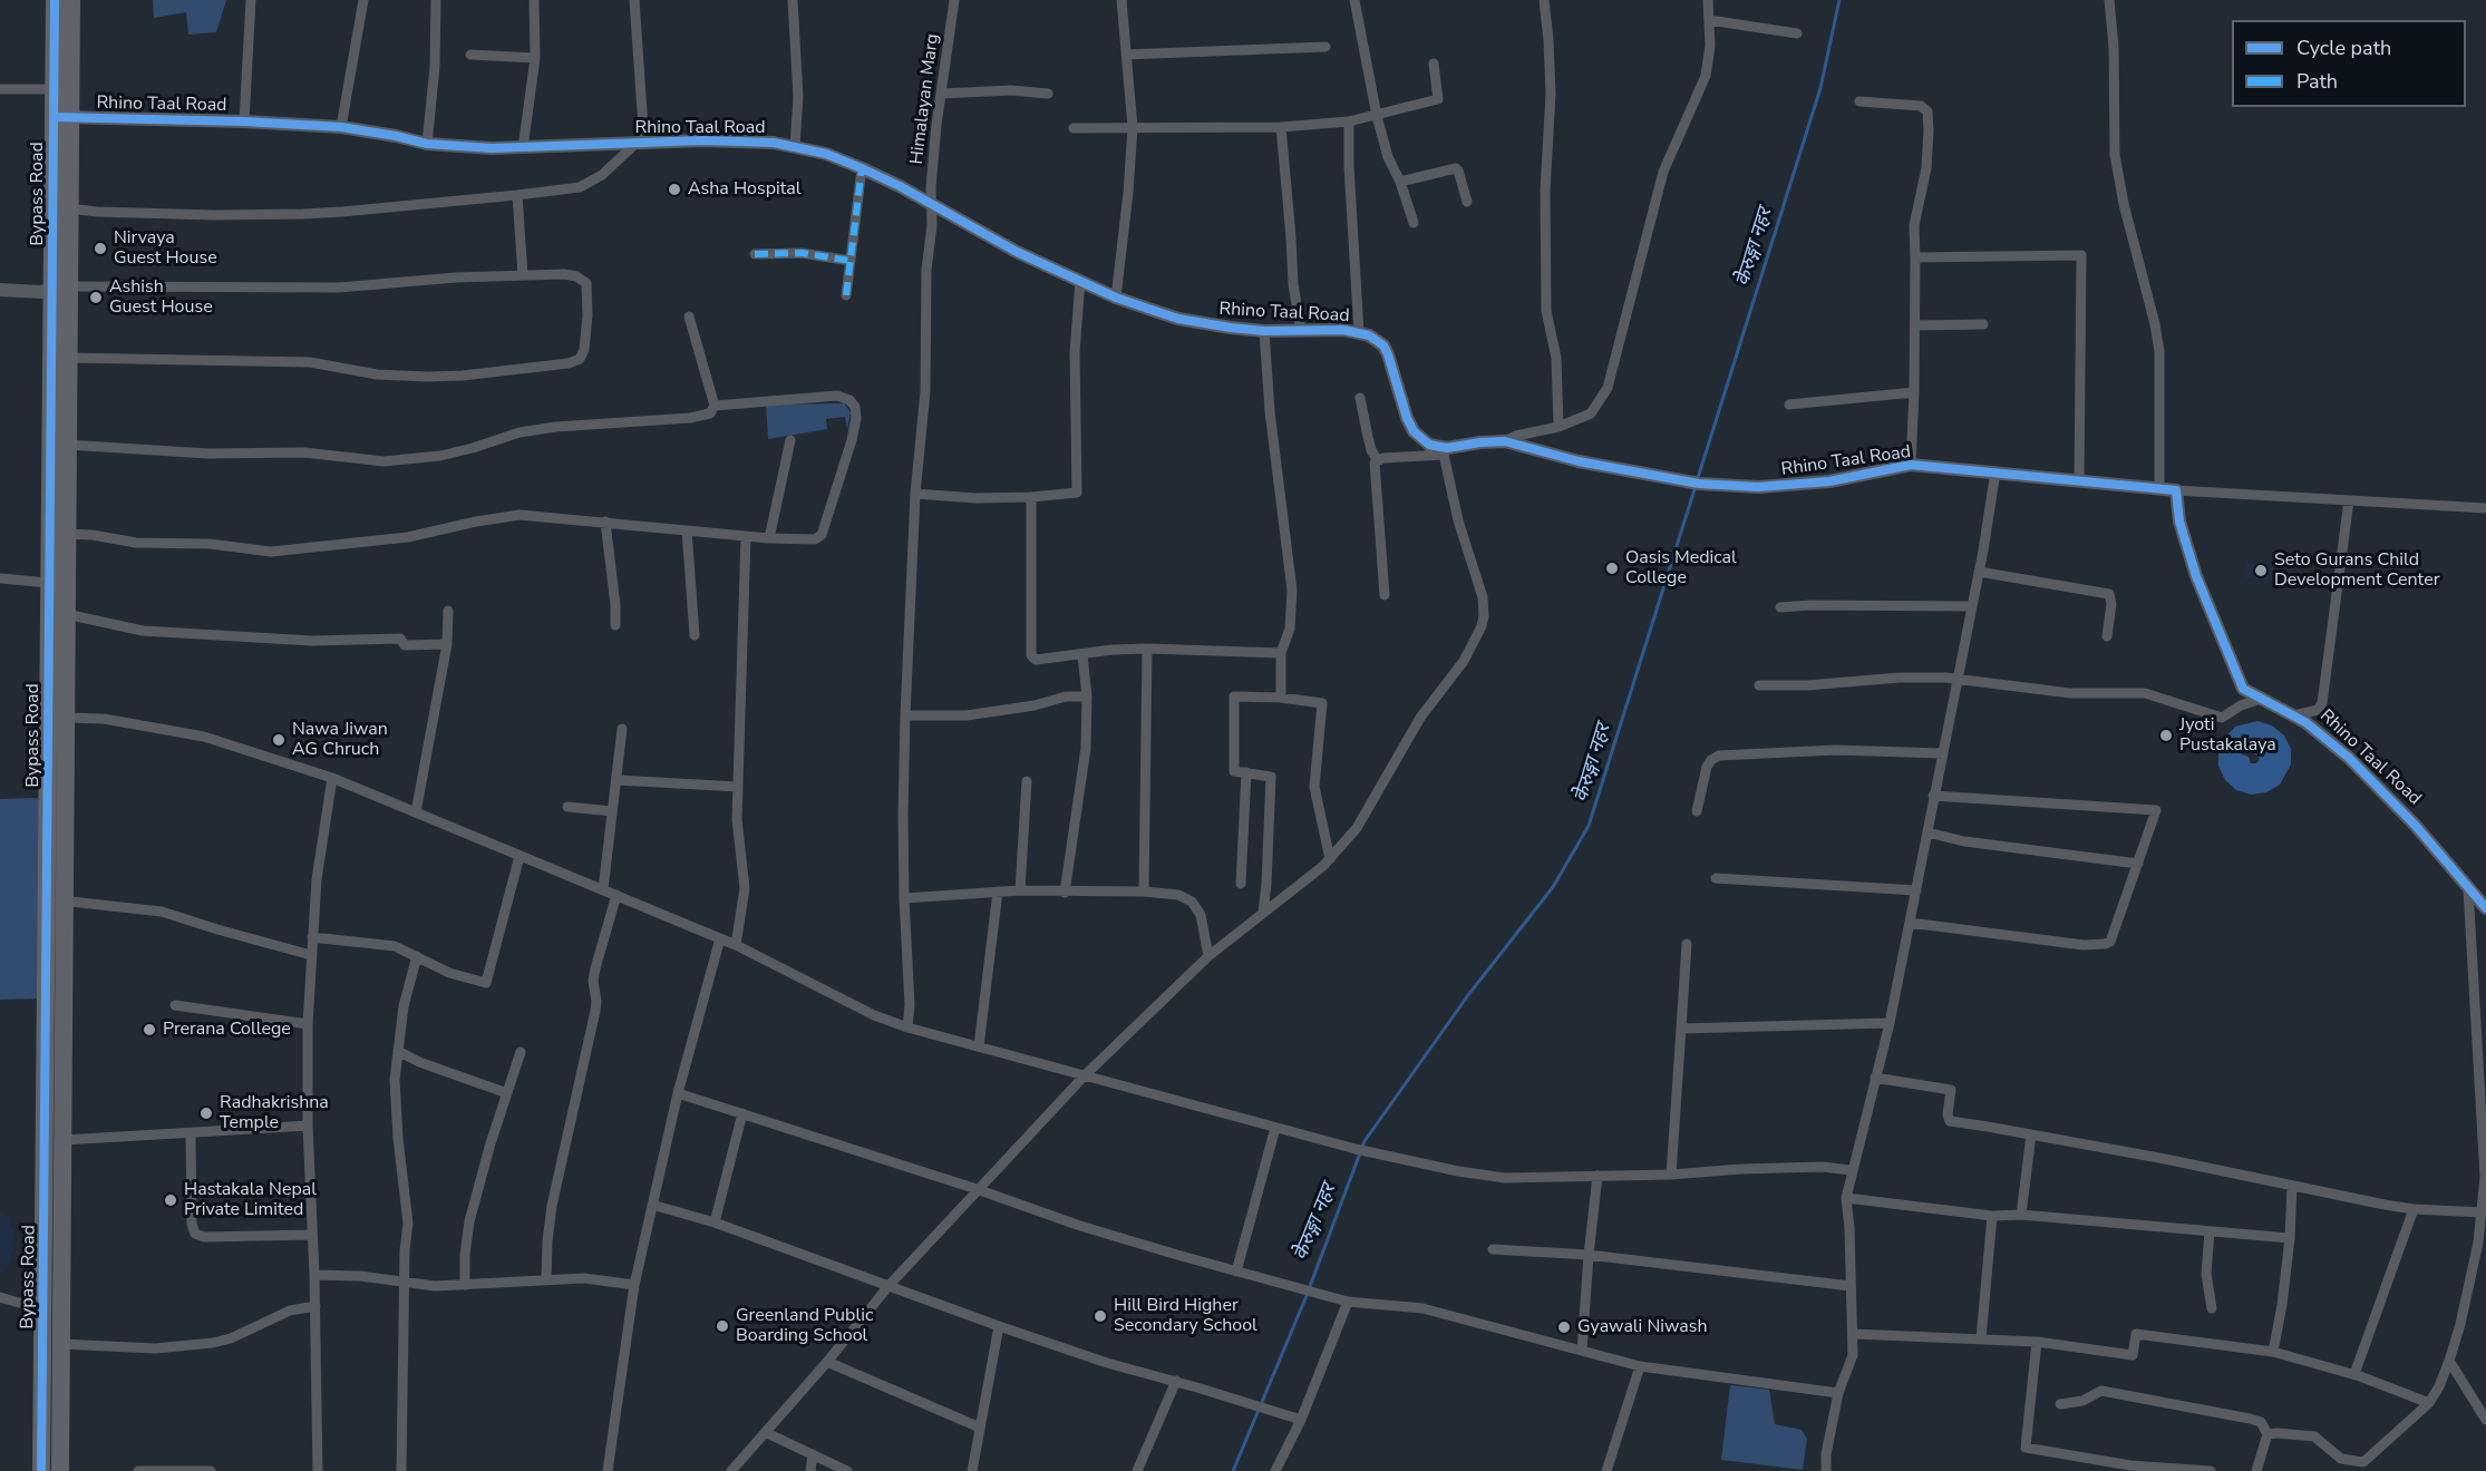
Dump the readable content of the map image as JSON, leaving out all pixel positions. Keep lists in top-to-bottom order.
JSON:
{
  "streets": {
    "highway": ["Bypass Road"],
    "street": ["Himalayan Marg", "Rhino Taal Road"]
  },
  "crossings": [
    ["Himalayan Marg", "Rhino Taal Road"],
    ["Rhino Taal Road", "Bypass Road"]
  ],
  "water": ["केेरुङ्गा नहर"],
  "places": [
    "Asha Hospital",
    "Nirvaya Guest House",
    "Ashish Guest House",
    "Oasis Medical College",
    "Seto Gurans Child Development Center",
    "Jyoti Pustakalaya",
    "Nawa Jiwan AG Chruch",
    "Prerana College",
    "Radhakrishna Temple",
    "Hastakala Nepal Private Limited",
    "Hill Bird Higher Secondary School",
    "Greenland Public Boarding School",
    "Gyawali Niwash"
  ],
  "legend": ["Cycle path", "Path"]
}
